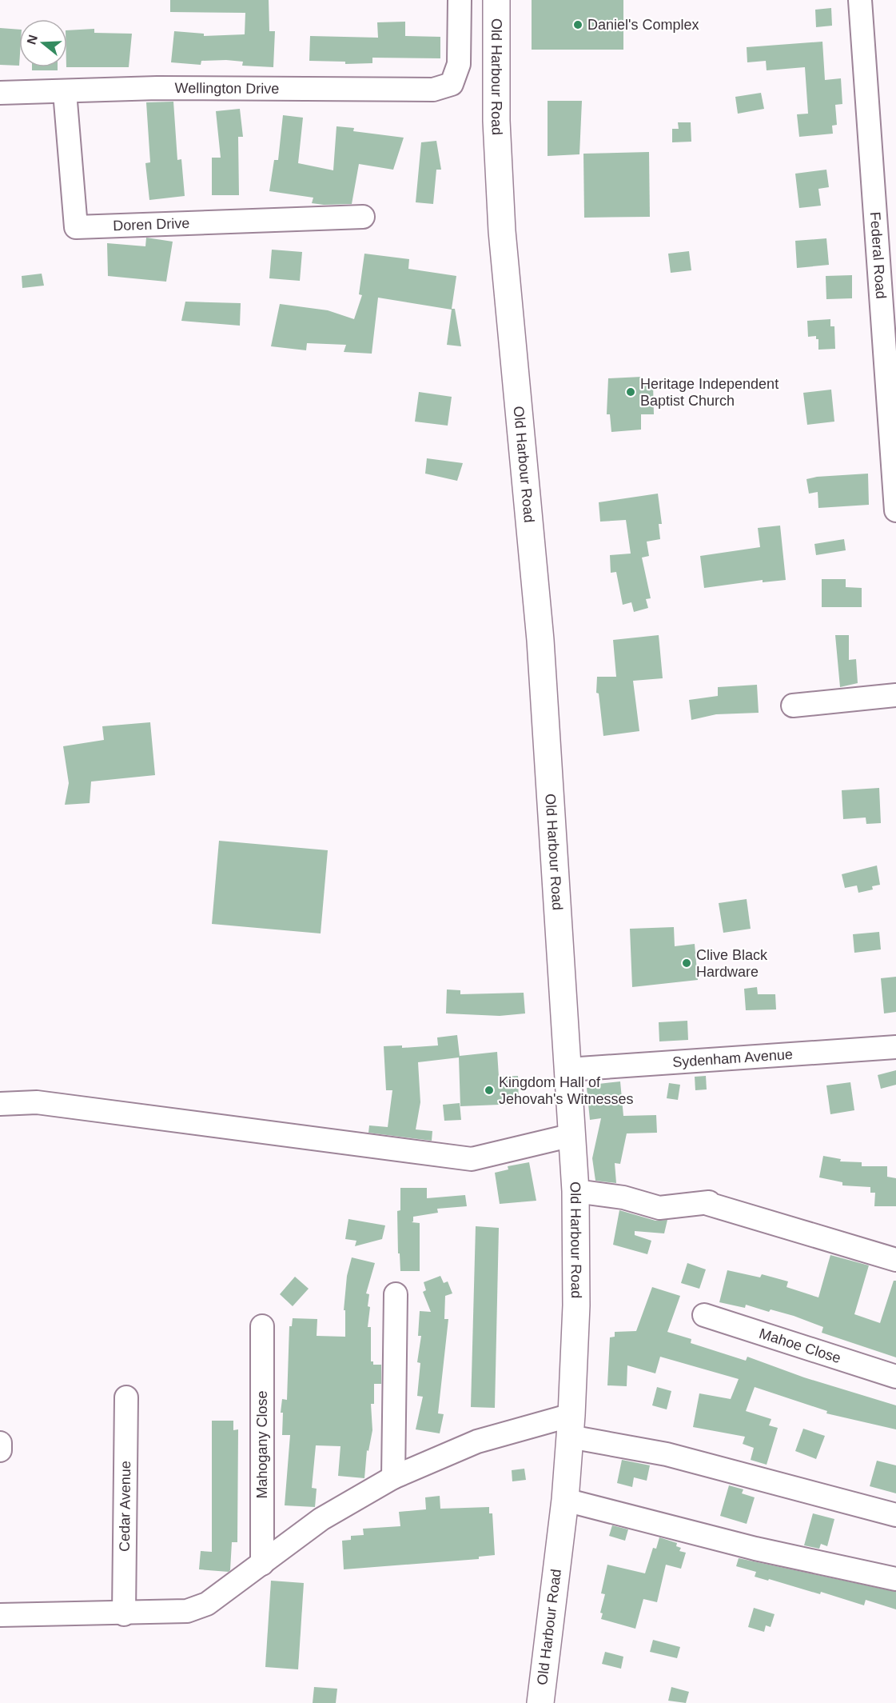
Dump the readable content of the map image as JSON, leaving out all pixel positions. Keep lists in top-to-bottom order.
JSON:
{
  "streets": {
    "main road": ["Old Harbour Road"],
    "street": [
      "Wellington Drive",
      "Doren Drive",
      "Federal Road",
      "Sydenham Avenue",
      "Mahoe Close",
      "Mahogany Close",
      "Cedar Avenue"
    ]
  },
  "crossings": [
    ["Old Harbour Road", "Sydenham Avenue"],
    ["Wellington Drive", "Doren Drive"]
  ],
  "places": [
    "Daniel's Complex",
    "Heritage Independent Baptist Church",
    "Clive Black Hardware",
    "Kingdom Hall of Jehovah's Witnesses"
  ],
  "north": "left"
}
